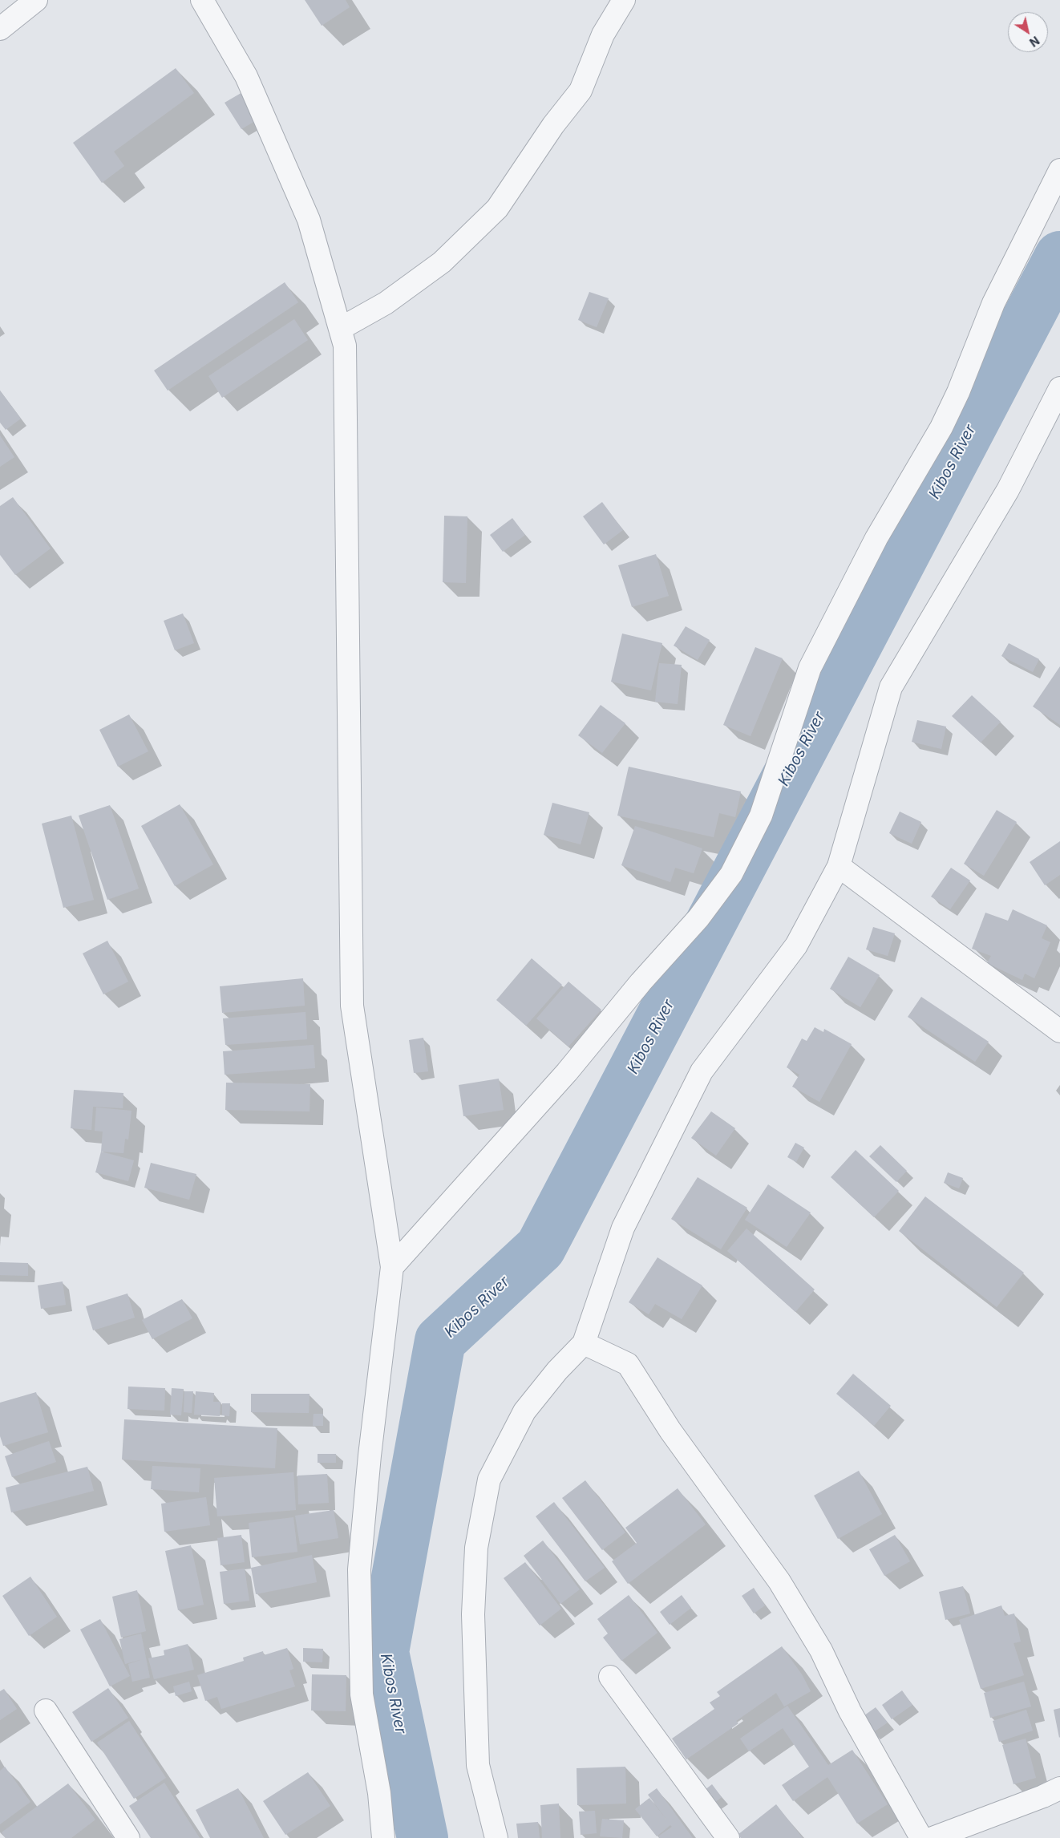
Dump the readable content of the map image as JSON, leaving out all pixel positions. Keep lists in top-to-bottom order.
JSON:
{
  "water": ["Kibos River"],
  "north": "bottom right"
}
